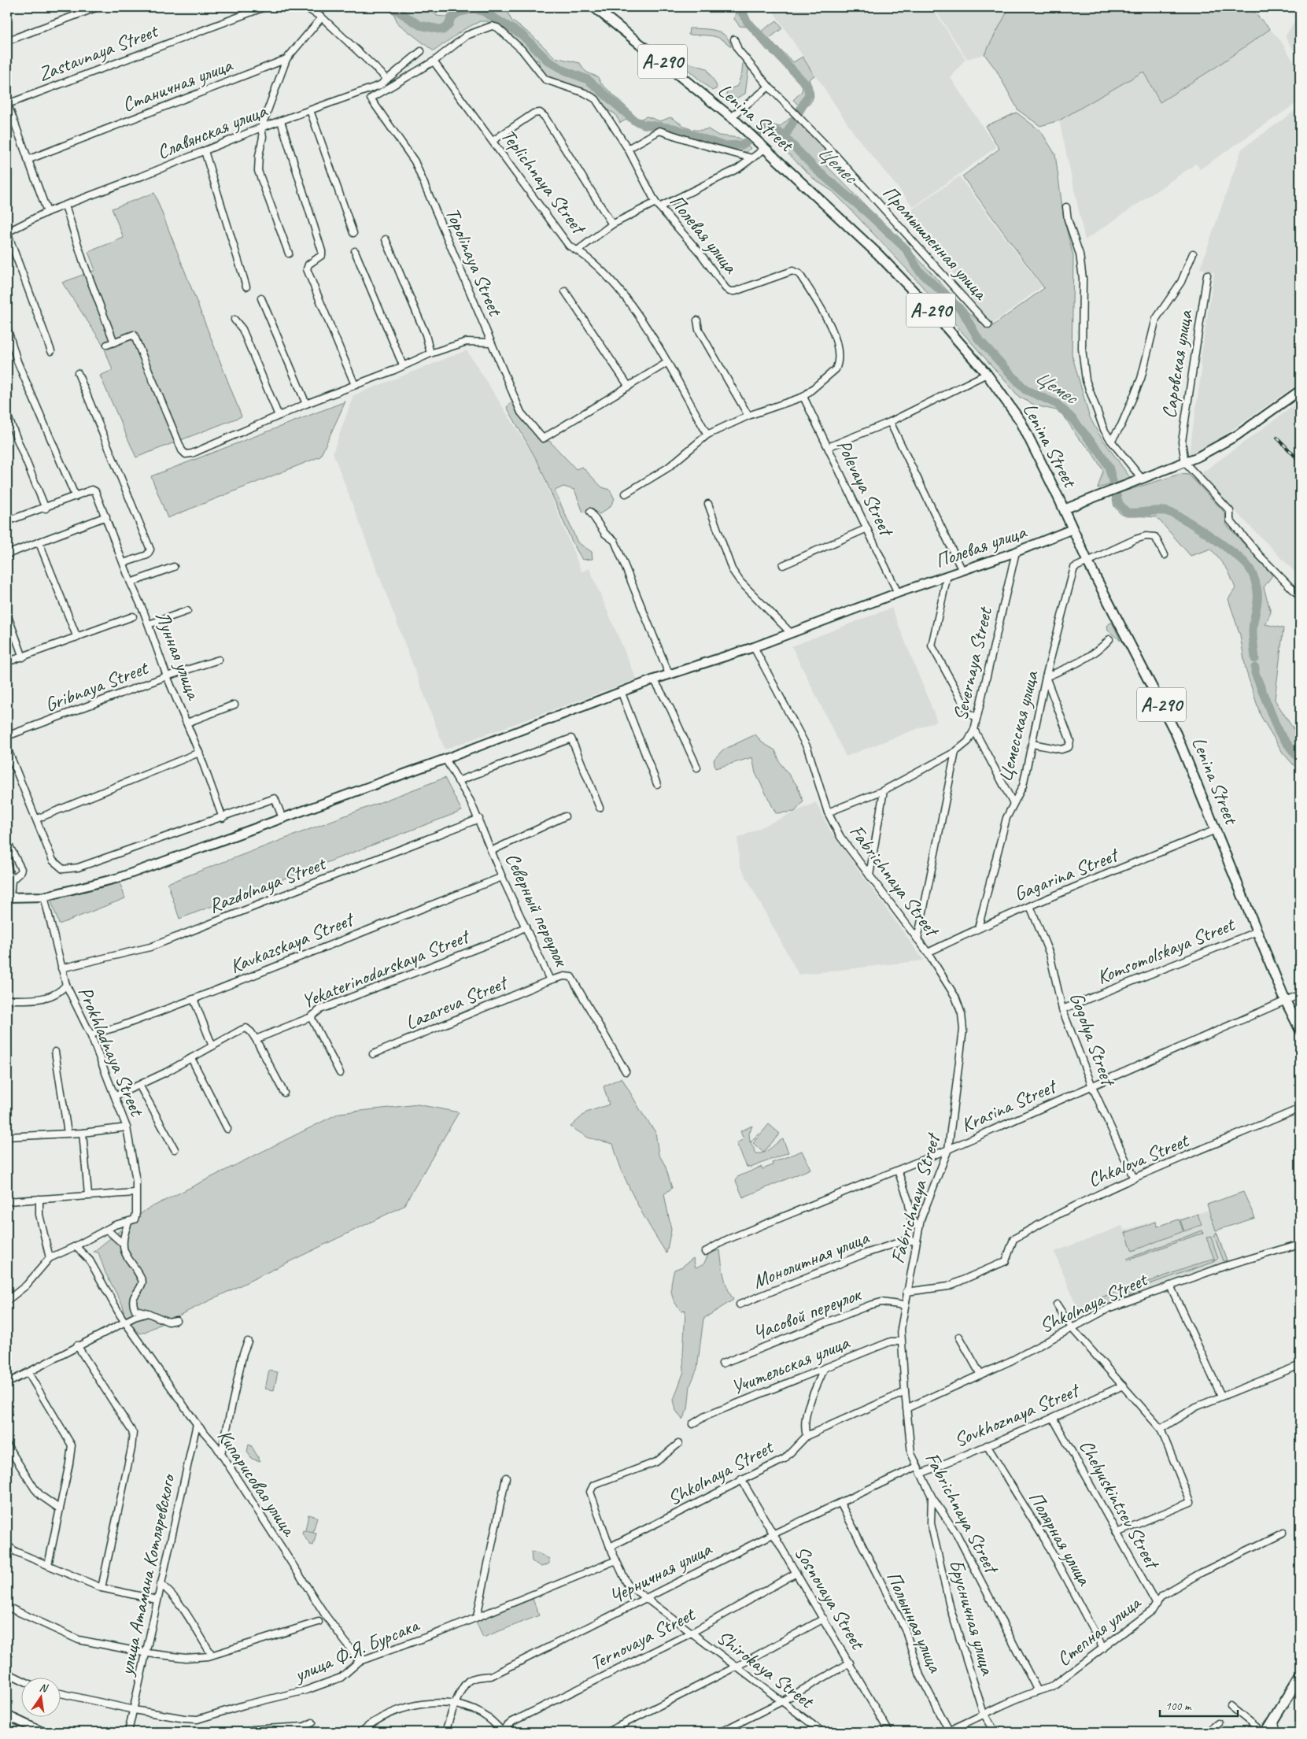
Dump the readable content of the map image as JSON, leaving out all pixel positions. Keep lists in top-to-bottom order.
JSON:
{
  "streets": {
    "highway": ["А-290", "Lenina Street"],
    "main road": ["Полевая улица"],
    "street": [
      "Zastavnaya Street",
      "Станичная улица",
      "Славянская улица",
      "Teplichnaya Street",
      "Промышленная улица",
      "Topolinaya Street",
      "Саровская улица",
      "Polevaya Street",
      "Лунная улица",
      "Severnaya Street",
      "Gribnaya Street",
      "Цемесская улица",
      "Gagarina Street",
      "Fabrichnaya Street",
      "Razdolnaya Street",
      "Северный переулок",
      "Kavkazskaya Street",
      "Komsomolskaya Street",
      "Yekaterinodarskaya Street",
      "Lazareva Street",
      "Gogolya Street",
      "Prokhladnaya Street",
      "Krasina Street",
      "Chkalova Street",
      "Монолитная улица",
      "Shkolnaya Street",
      "Часовой переулок",
      "Учительская улица",
      "Sovkhoznaya Street",
      "Кипарисовая улица",
      "Chelyuskintsev Street",
      "Полярная улица",
      "Черничная улица",
      "улица Атамана Котляревского",
      "Sosnovaya Street",
      "Брусничная улица",
      "Полынная улица",
      "Степная улица",
      "Ternovaya Street",
      "улица Ф.Я. Бурсака",
      "Shirokaya Street"
    ]
  },
  "crossings": [
    ["Lenina Street", "Полевая улица"],
    ["Lenina Street", "Цемесская улица"],
    ["Lenina Street", "Gagarina Street"],
    ["Lenina Street", "Komsomolskaya Street"],
    ["Lenina Street", "Krasina Street"],
    ["Teplichnaya Street", "Полевая улица"],
    ["Teplichnaya Street", "Topolinaya Street"],
    ["Полевая улица", "Topolinaya Street"],
    ["Полевая улица", "Polevaya Street"],
    ["Полевая улица", "Severnaya Street"],
    ["Полевая улица", "Fabrichnaya Street"],
    ["Полевая улица", "Северный переулок"],
    ["Полевая улица", "Prokhladnaya Street"],
    ["Лунная улица", "Gribnaya Street"],
    ["Severnaya Street", "Fabrichnaya Street"],
    ["Цемесская улица", "Gagarina Street"],
    ["Gagarina Street", "Fabrichnaya Street"],
    ["Gagarina Street", "Gogolya Street"],
    ["Fabrichnaya Street", "Krasina Street"],
    ["Fabrichnaya Street", "Chkalova Street"],
    ["Fabrichnaya Street", "Монолитная улица"],
    ["Fabrichnaya Street", "Shkolnaya Street"],
    ["Fabrichnaya Street", "Часовой переулок"],
    ["Fabrichnaya Street", "Учительская улица"],
    ["Fabrichnaya Street", "Sovkhoznaya Street"],
    ["Fabrichnaya Street", "Черничная улица"],
    ["Fabrichnaya Street", "Брусничная улица"],
    ["Fabrichnaya Street", "Степная улица"],
    ["Razdolnaya Street", "Северный переулок"],
    ["Razdolnaya Street", "Prokhladnaya Street"],
    ["Северный переулок", "Kavkazskaya Street"],
    ["Северный переулок", "Yekaterinodarskaya Street"],
    ["Северный переулок", "Lazareva Street"],
    ["Kavkazskaya Street", "Prokhladnaya Street"],
    ["Komsomolskaya Street", "Gogolya Street"],
    ["Gogolya Street", "Krasina Street"],
    ["Gogolya Street", "Chkalova Street"],
    ["Shkolnaya Street", "Sosnovaya Street"],
    ["Shkolnaya Street", "Shirokaya Street"],
    ["Sovkhoznaya Street", "Chelyuskintsev Street"],
    ["Sovkhoznaya Street", "Полярная улица"],
    ["Кипарисовая улица", "улица Атамана Котляревского"],
    ["Кипарисовая улица", "улица Ф.Я. Бурсака"],
    ["Chelyuskintsev Street", "Степная улица"],
    ["Полярная улица", "Степная улица"],
    ["Черничная улица", "Sosnovaya Street"],
    ["Черничная улица", "Полынная улица"],
    ["Черничная улица", "Shirokaya Street"],
    ["улица Атамана Котляревского", "улица Ф.Я. Бурсака"],
    ["Sosnovaya Street", "Ternovaya Street"],
    ["Брусничная улица", "Степная улица"],
    ["Полынная улица", "Степная улица"],
    ["Ternovaya Street", "Shirokaya Street"],
    ["улица Ф.Я. Бурсака", "Shirokaya Street"]
  ],
  "water": ["Цемес"],
  "scale_bar": "100 m",
  "north": "top"
}
